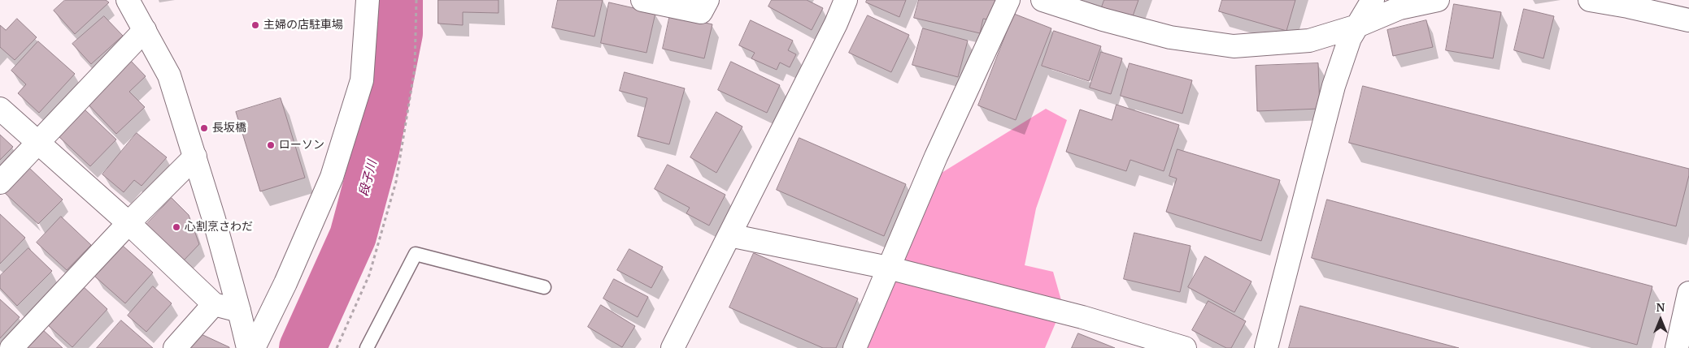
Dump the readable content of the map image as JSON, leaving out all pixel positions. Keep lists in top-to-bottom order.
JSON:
{
  "water": ["段子川"],
  "places": [
    "主婦の店駐車場",
    "長坂橋",
    "ローソン",
    "心割烹さわだ"
  ],
  "north": "top"
}
